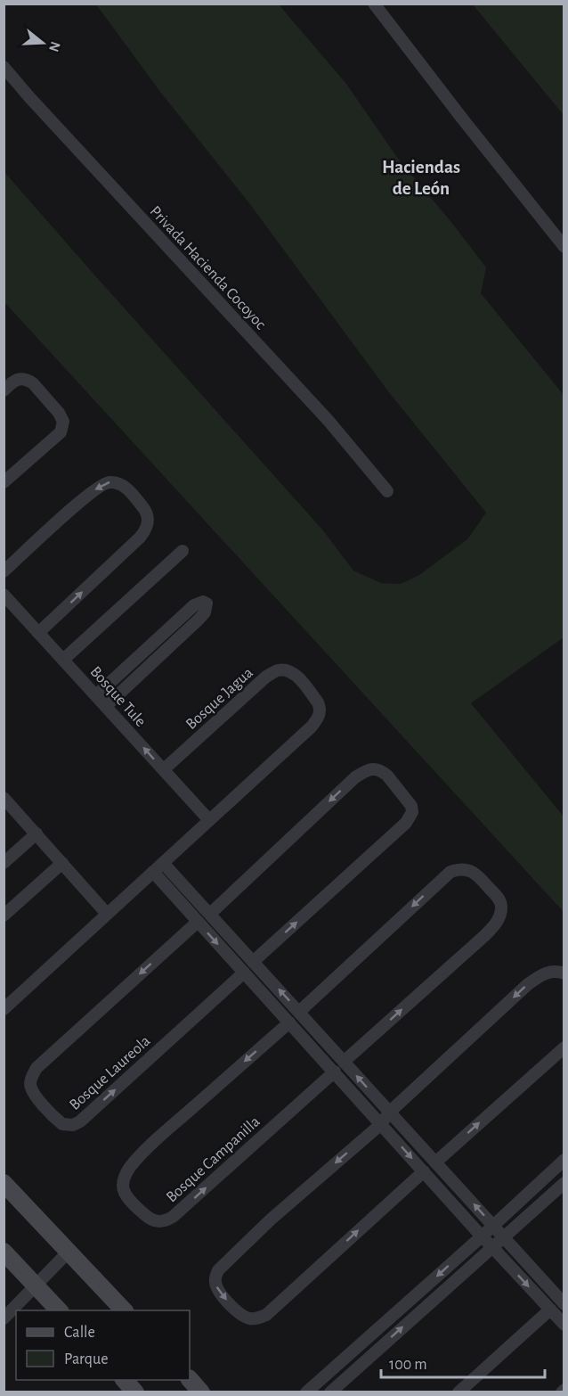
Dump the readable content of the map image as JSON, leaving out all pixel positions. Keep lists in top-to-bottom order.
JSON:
{
  "streets": {
    "street": [
      "Privada Hacienda Cocoyoc",
      "Bosque Tule",
      "Bosque Jagua",
      "Bosque Laureola",
      "Bosque Campanilla"
    ]
  },
  "crossings": [
    ["Bosque Tule", "Bosque Jagua"]
  ],
  "districts": ["Haciendas de León"],
  "legend": ["Calle", "Parque"],
  "scale_bar": "100 m",
  "north": "right"
}
